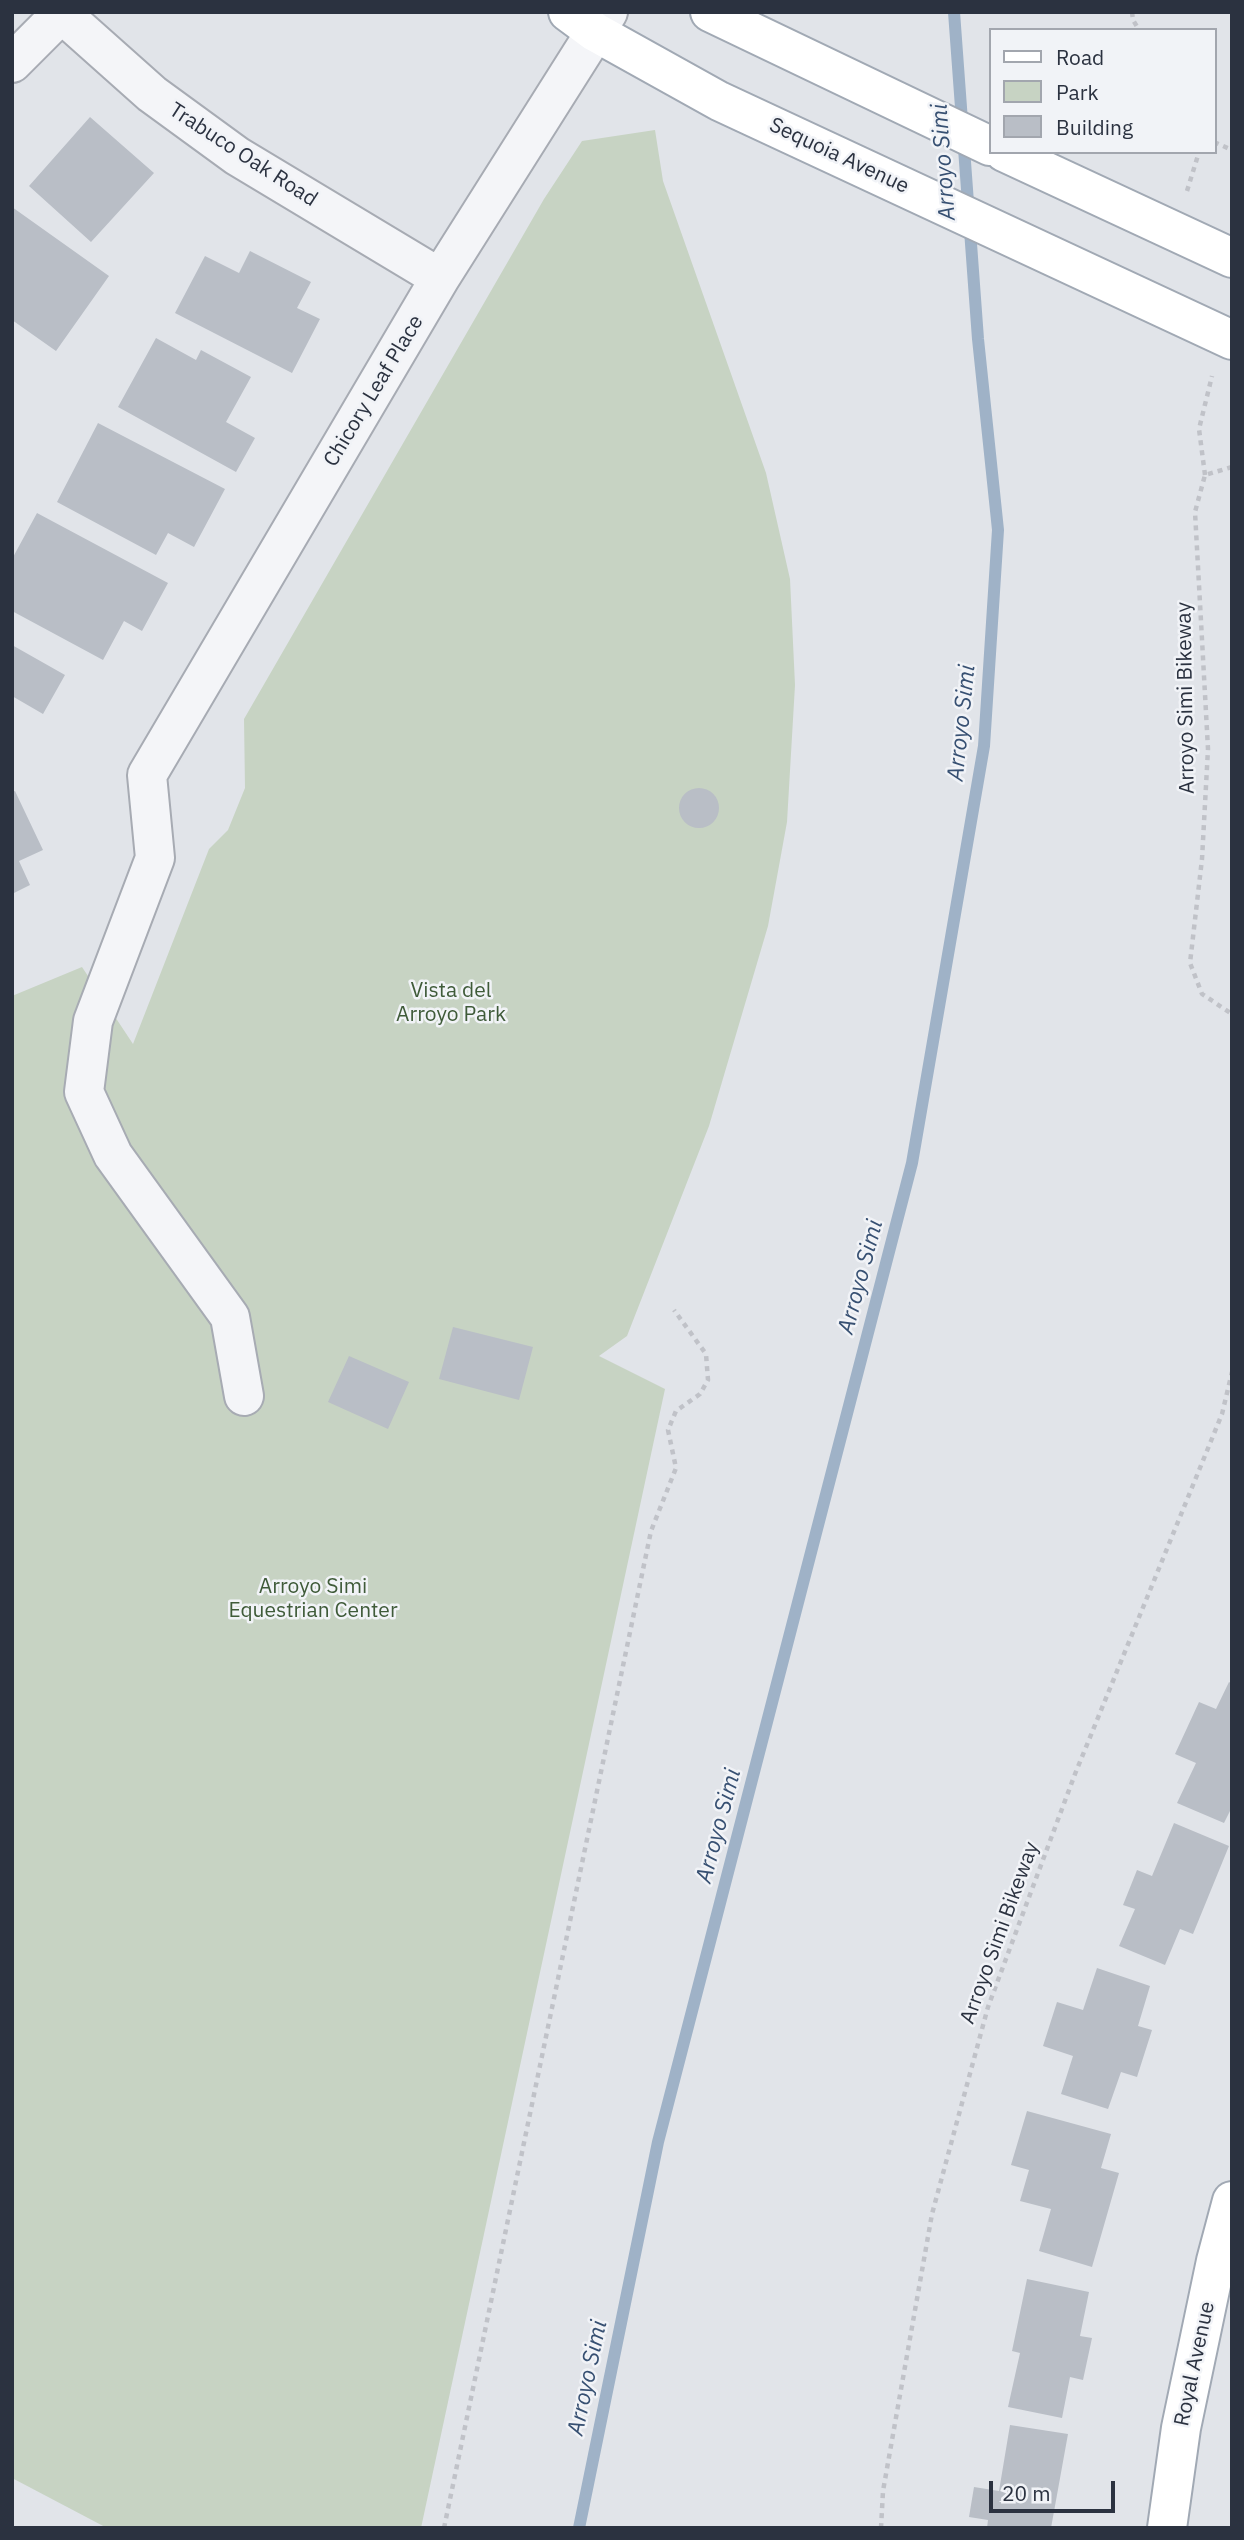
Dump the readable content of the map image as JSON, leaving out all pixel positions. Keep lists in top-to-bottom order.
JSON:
{
  "streets": {
    "main road": ["Sequoia Avenue", "Royal Avenue"],
    "street": ["Trabuco Oak Road", "Chicory Leaf Place"],
    "path": ["Arroyo Simi Bikeway"]
  },
  "crossings": [
    ["Trabuco Oak Road", "Chicory Leaf Place"],
    ["Sequoia Avenue", "Chicory Leaf Place"]
  ],
  "water": ["Arroyo Simi"],
  "parks": ["Vista del Arroyo Park", "Arroyo Simi Equestrian Center"],
  "legend": ["Road", "Park", "Building"],
  "scale_bar": "20 m"
}
